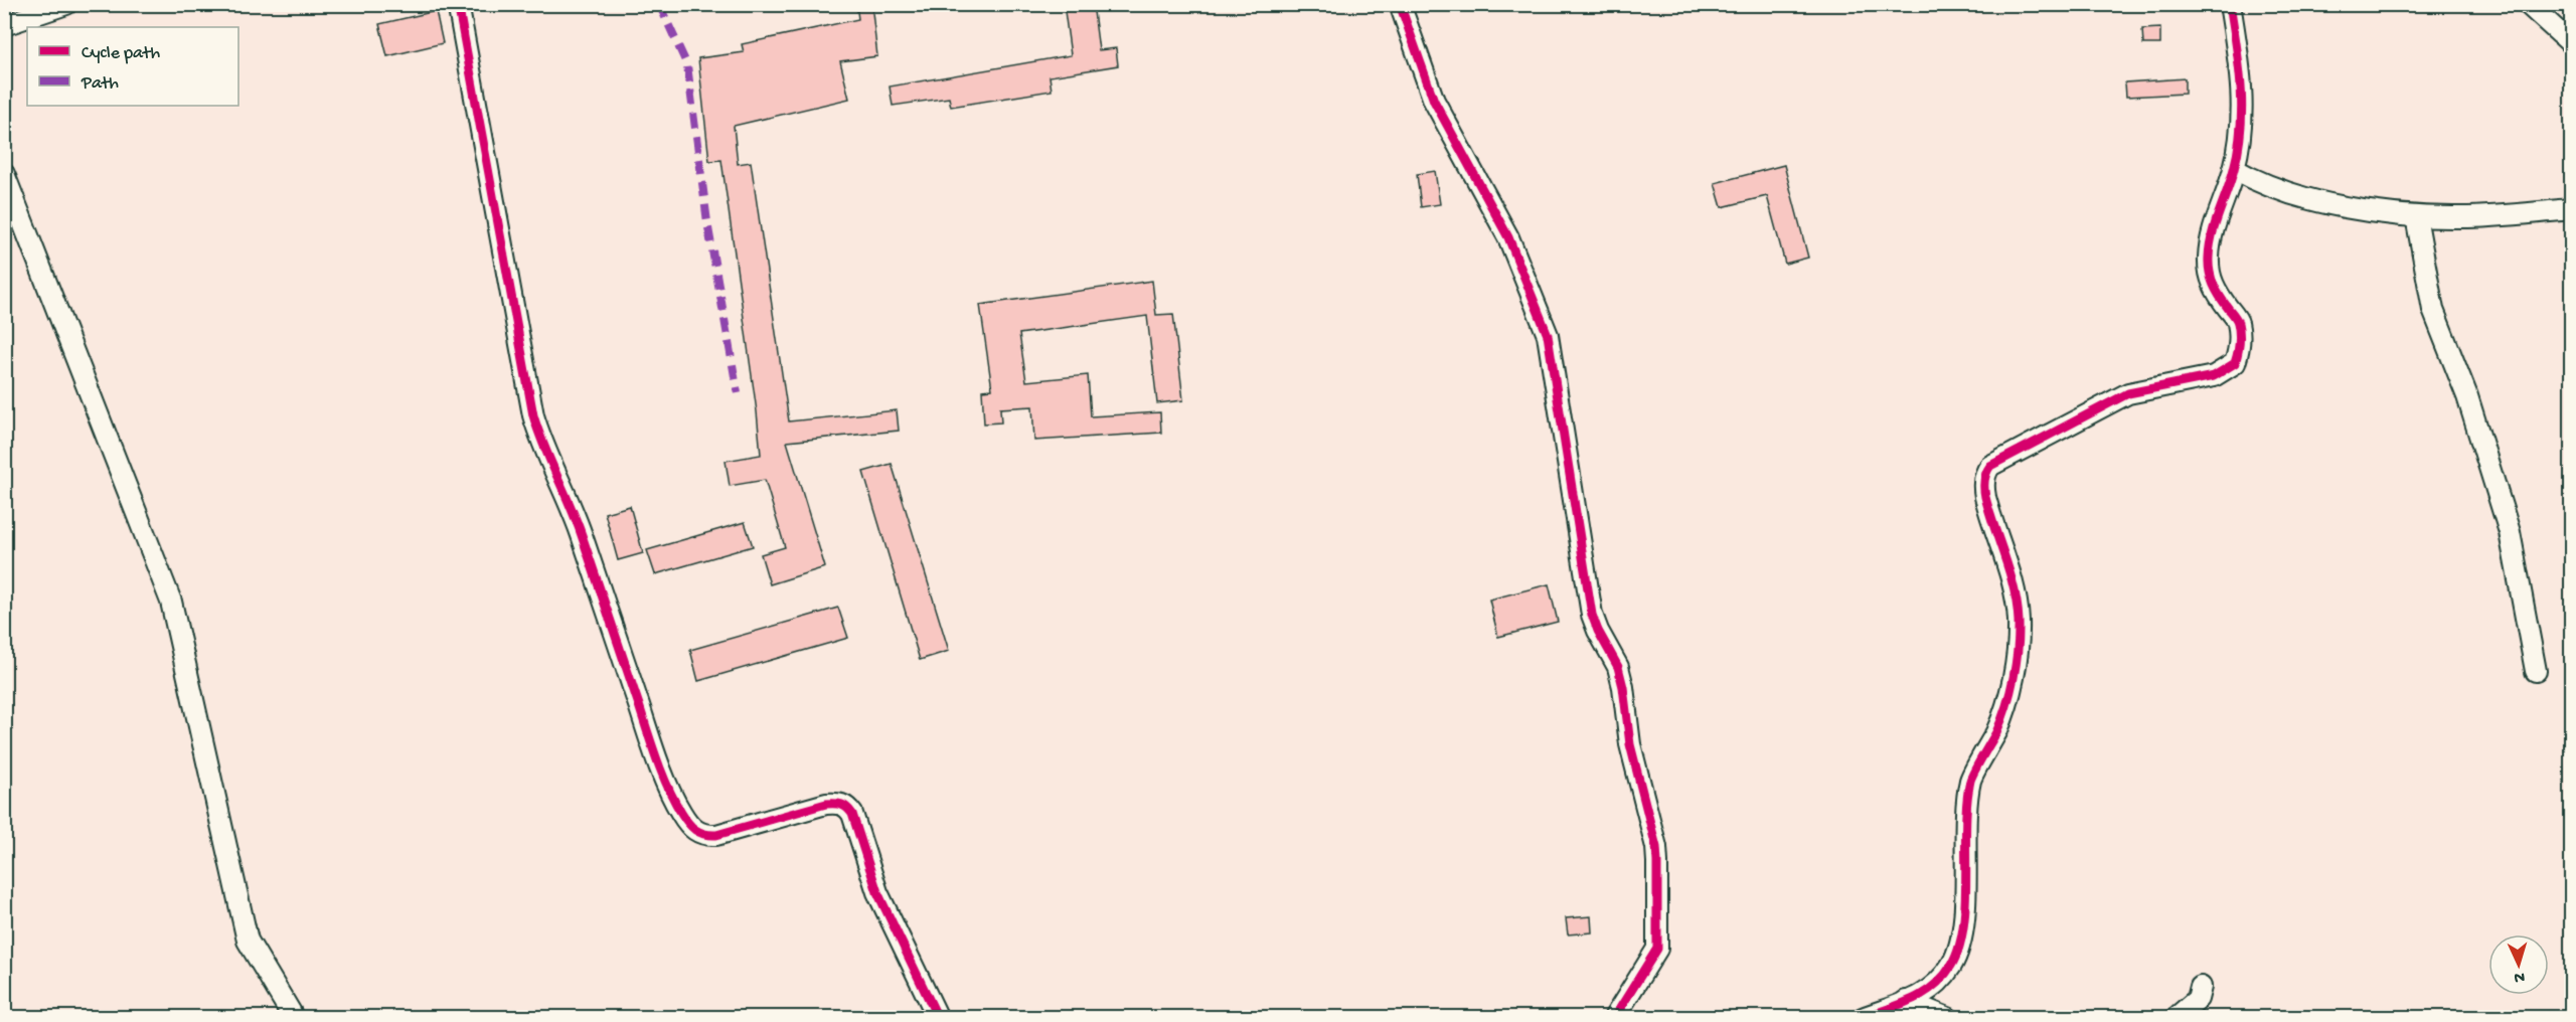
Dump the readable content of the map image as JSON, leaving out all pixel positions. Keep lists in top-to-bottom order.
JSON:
{
  "legend": ["Cycle path", "Path"],
  "north": "bottom"
}
